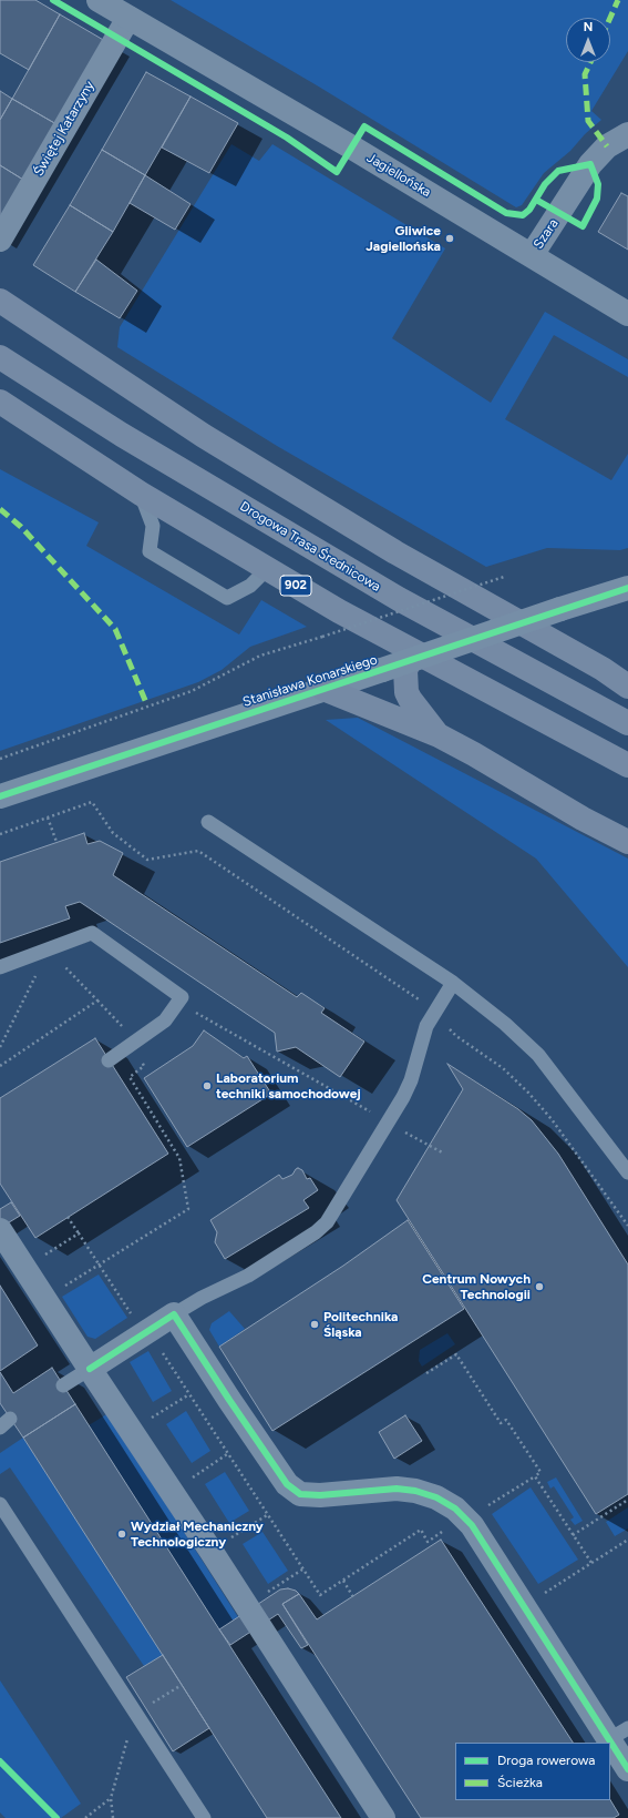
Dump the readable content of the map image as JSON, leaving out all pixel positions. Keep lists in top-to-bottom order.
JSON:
{
  "streets": {
    "main road": ["Drogowa Trasa Średnicowa", "902"],
    "street": [
      "Świętej Katarzyny",
      "Jagiellońska",
      "Szara",
      "Stanisława Konarskiego"
    ]
  },
  "crossings": [
    ["Świętej Katarzyny", "Jagiellońska"],
    ["Jagiellońska", "Szara"]
  ],
  "places": [
    "Gliwice Jagiellońska",
    "Laboratorium techniki samochodowej",
    "Centrum Nowych Technologii",
    "Politechnika Śląska",
    "Wydział Mechaniczny Technologiczny"
  ],
  "legend": ["Droga rowerowa", "Ścieżka"],
  "north": "top"
}
